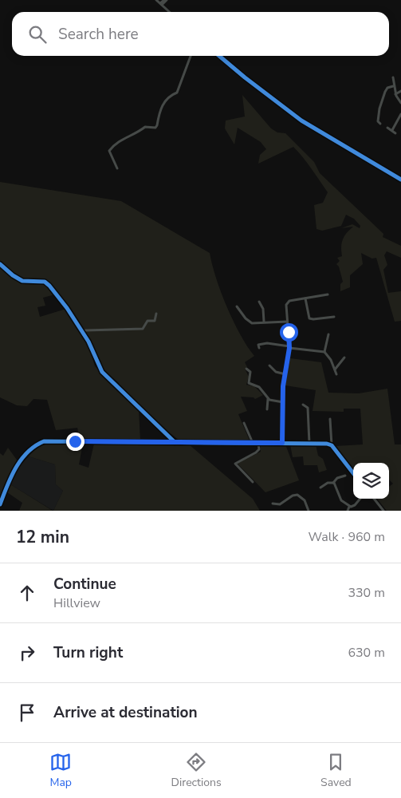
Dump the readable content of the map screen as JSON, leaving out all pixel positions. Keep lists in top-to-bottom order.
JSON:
{
  "page": {
    "search": "Search here",
    "heading": ["12 min", "Walk · 960 m"],
    "list": [
      ["Continue", "Hillview", "330 m"],
      ["Turn right", "630 m"],
      "Arrive at destination"
    ],
    "nav": ["Map", "Directions", "Saved"]
  }
}
